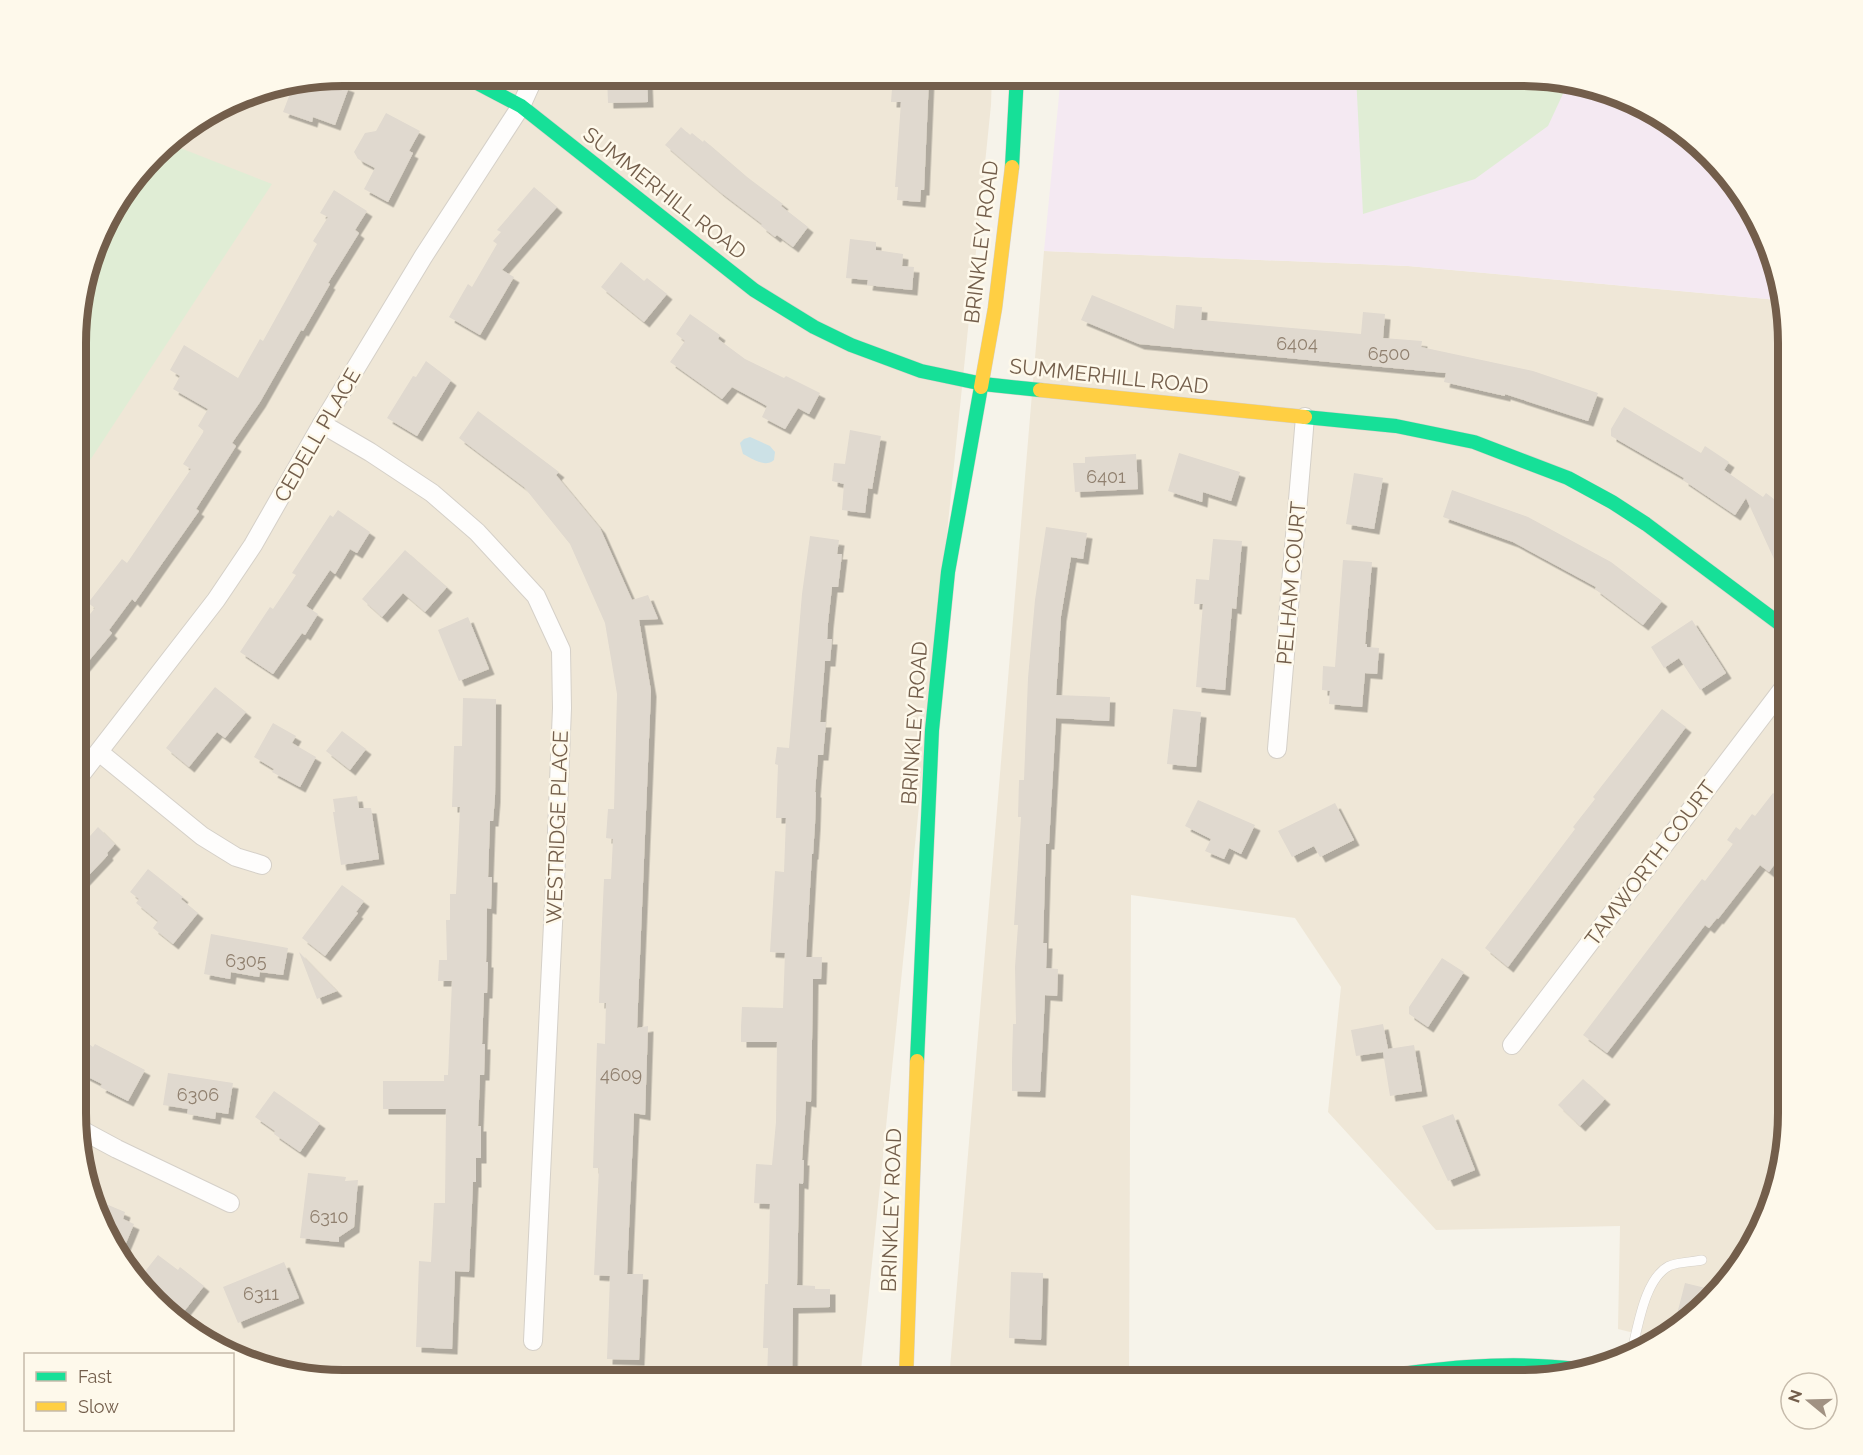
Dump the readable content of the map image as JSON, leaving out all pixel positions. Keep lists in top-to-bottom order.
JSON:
{
  "streets": {
    "main road": ["SUMMERHILL ROAD", "BRINKLEY ROAD"],
    "street": [
      "CEDELL PLACE",
      "PELHAM COURT",
      "WESTRIDGE PLACE",
      "TAMWORTH COURT"
    ]
  },
  "crossings": [
    ["SUMMERHILL ROAD", "BRINKLEY ROAD"],
    ["SUMMERHILL ROAD", "CEDELL PLACE"],
    ["SUMMERHILL ROAD", "PELHAM COURT"],
    ["CEDELL PLACE", "WESTRIDGE PLACE"]
  ],
  "house_numbers": [
    "6404",
    "6500",
    "6401",
    "6305",
    "4609",
    "6306",
    "6310",
    "6311"
  ],
  "legend": ["Fast", "Slow"],
  "north": "left"
}
